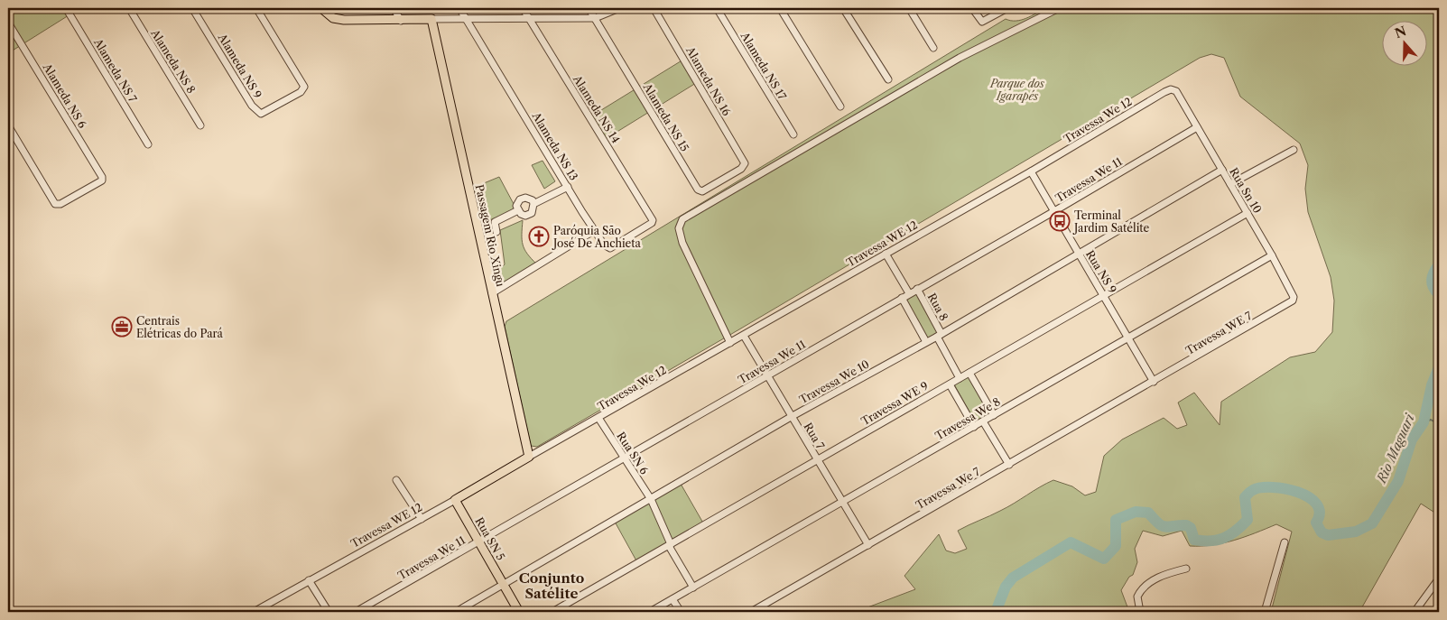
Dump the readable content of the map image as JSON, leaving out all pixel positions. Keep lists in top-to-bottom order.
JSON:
{
  "streets": {
    "main road": ["Passagem Rio Xingu", "Travessa WE 12", "Rua SN 5"],
    "street": [
      "Alameda NS 8",
      "Alameda NS 9",
      "Alameda NS 17",
      "Alameda NS 7",
      "Alameda NS 16",
      "Alameda NS 6",
      "Alameda NS 14",
      "Alameda NS 15",
      "Travessa We 12",
      "Alameda NS 13",
      "Travessa We 11",
      "Rua Sn 10",
      "Rua NS 9",
      "Rua 8",
      "Travessa WE 7",
      "Travessa We 10",
      "Travessa WE 9",
      "Travessa We 8",
      "Rua 7",
      "Rua SN 6",
      "Travessa We 7"
    ]
  },
  "crossings": [
    ["Alameda NS 16", "Alameda NS 15"],
    ["Alameda NS 14", "Alameda NS 13"],
    ["Travessa We 12", "Rua Sn 10"],
    ["Travessa We 12", "Passagem Rio Xingu"],
    ["Travessa We 12", "Travessa WE 12"],
    ["Travessa We 12", "Rua NS 9"],
    ["Travessa We 12", "Rua 7"],
    ["Travessa We 12", "Rua SN 6"],
    ["Travessa We 11", "Rua Sn 10"],
    ["Travessa We 11", "Rua NS 9"],
    ["Travessa We 11", "Rua 8"],
    ["Travessa We 11", "Rua 7"],
    ["Travessa We 11", "Rua SN 6"],
    ["Travessa We 11", "Rua SN 5"],
    ["Rua Sn 10", "Travessa WE 7"],
    ["Rua Sn 10", "Travessa We 10"],
    ["Rua Sn 10", "Travessa WE 9"],
    ["Rua Sn 10", "Travessa We 8"],
    ["Passagem Rio Xingu", "Travessa WE 12"],
    ["Travessa WE 12", "Rua NS 9"],
    ["Travessa WE 12", "Rua 8"],
    ["Travessa WE 12", "Rua 7"],
    ["Travessa WE 12", "Rua SN 5"],
    ["Rua NS 9", "Travessa WE 7"],
    ["Rua NS 9", "Travessa We 10"],
    ["Rua NS 9", "Travessa WE 9"],
    ["Rua NS 9", "Travessa We 8"],
    ["Rua NS 9", "Travessa We 7"],
    ["Rua 8", "Travessa We 10"],
    ["Rua 8", "Travessa WE 9"],
    ["Travessa WE 7", "Travessa We 7"],
    ["Travessa We 10", "Rua 7"],
    ["Travessa We 10", "Rua SN 6"],
    ["Travessa We 10", "Rua SN 5"],
    ["Travessa WE 9", "Rua 7"],
    ["Travessa WE 9", "Rua SN 6"],
    ["Travessa We 8", "Rua 7"],
    ["Rua 7", "Travessa We 7"]
  ],
  "districts": ["Conjunto Satélite"],
  "water": ["Rio Maguari"],
  "parks": ["Parque dos Igarapés"],
  "places": {
    "bus stop": ["Terminal Jardim Satélite"],
    "church": ["Paróquia São José De Anchieta"],
    "office": ["Centrais Elétricas do Pará"]
  },
  "north": "top"
}
